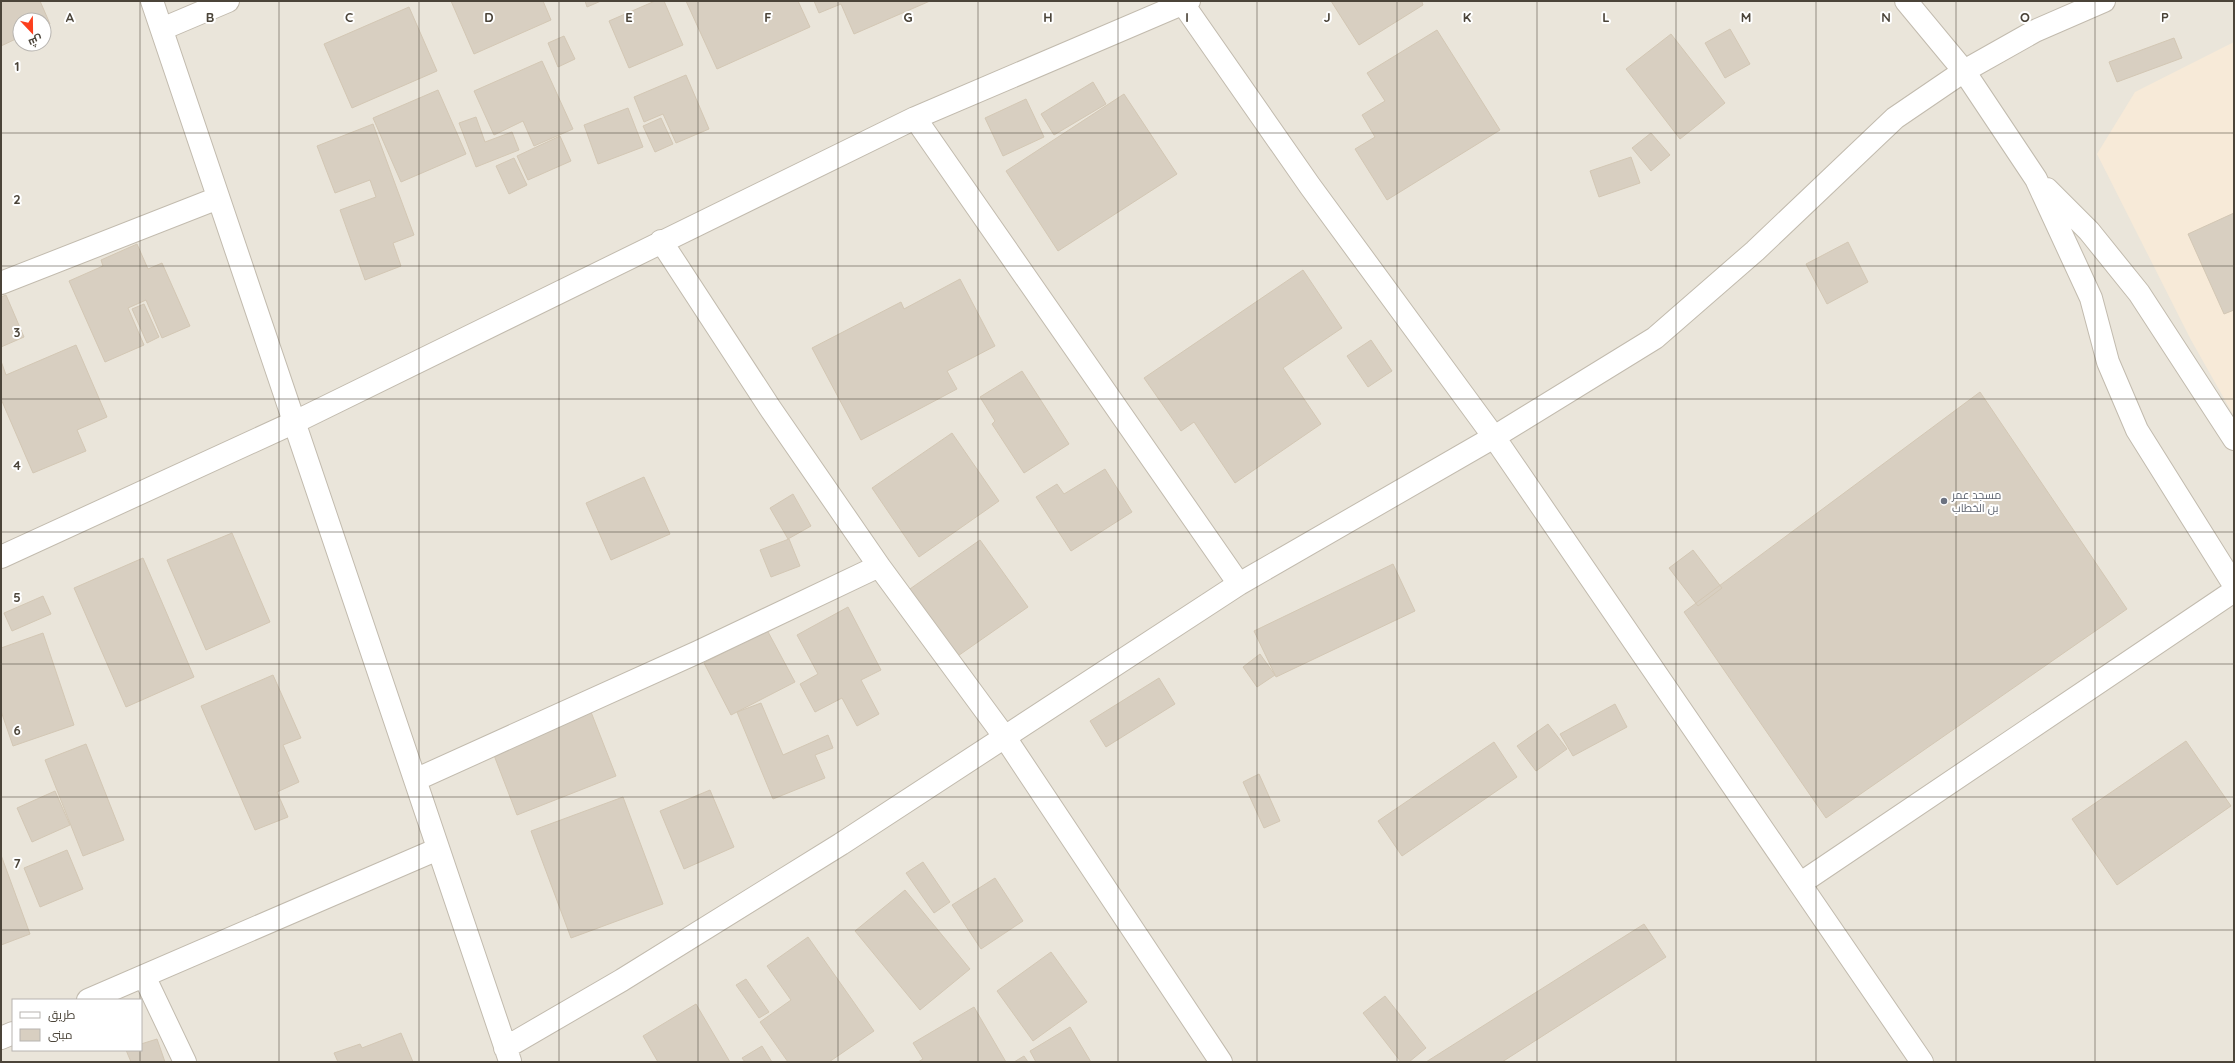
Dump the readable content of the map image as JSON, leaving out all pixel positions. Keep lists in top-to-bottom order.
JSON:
{
  "places": ["مسجد عمر بن الخطاب"],
  "legend": ["طريق", "مبنى"],
  "north": "bottom",
  "grid": {
    "columns": [
      "A",
      "B",
      "C",
      "D",
      "E",
      "F",
      "G",
      "H",
      "I",
      "J",
      "K",
      "L",
      "M",
      "N",
      "O",
      "P"
    ],
    "rows": [
      "1",
      "2",
      "3",
      "4",
      "5",
      "6",
      "7"
    ]
  }
}
